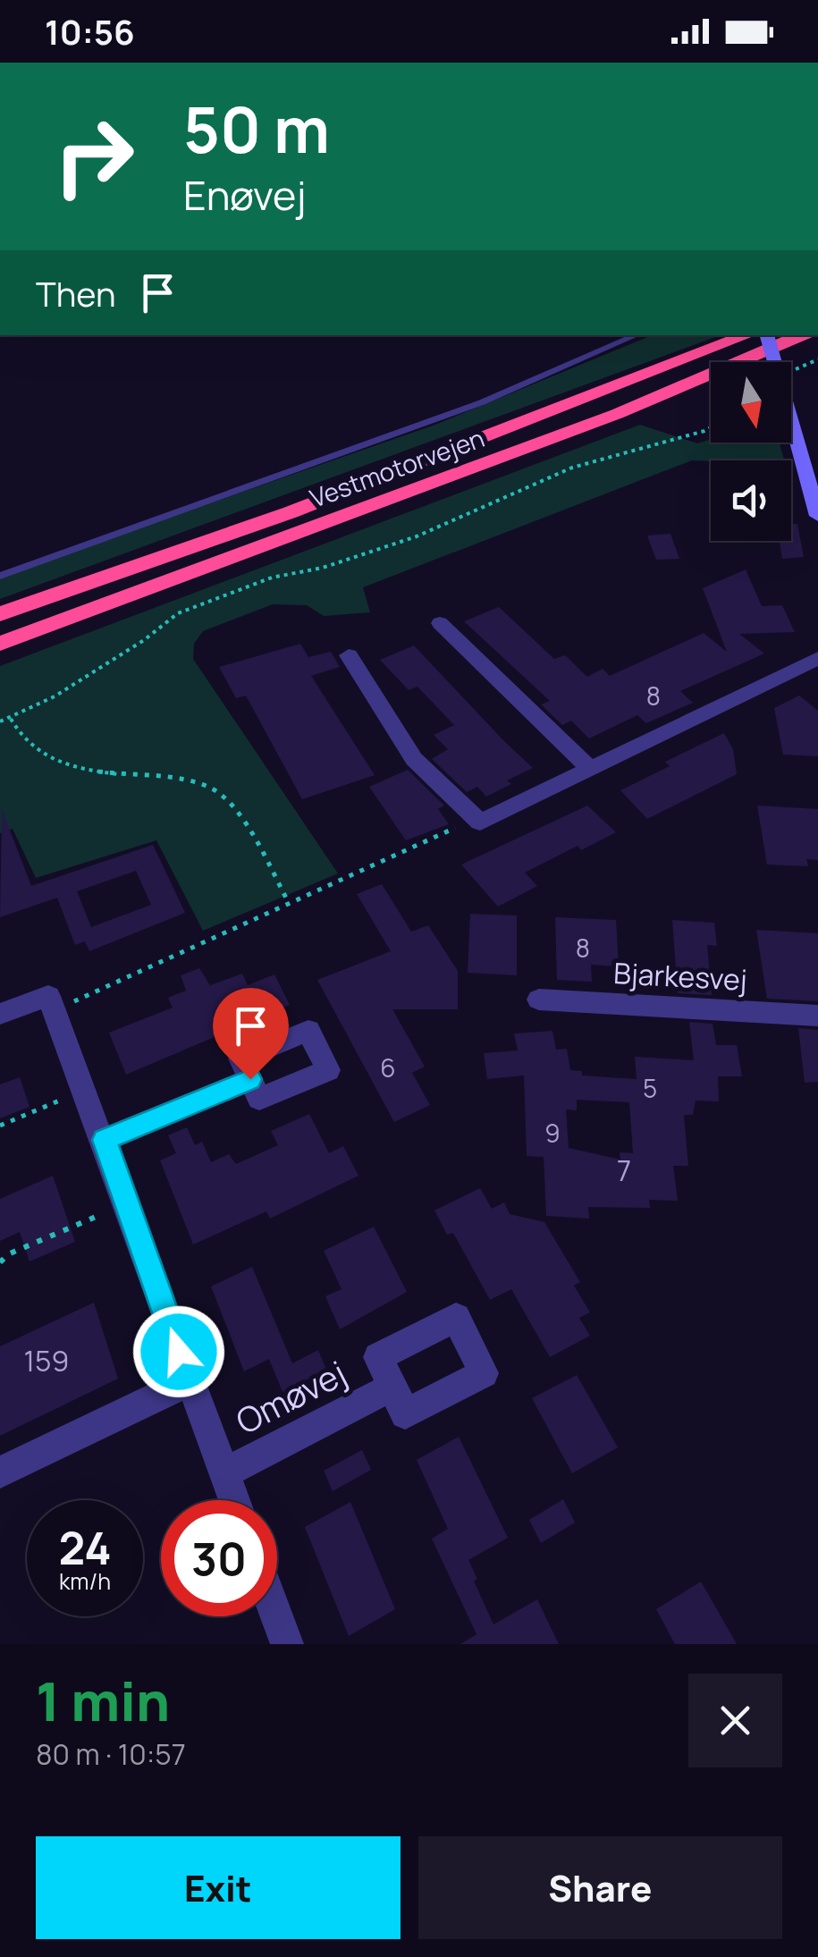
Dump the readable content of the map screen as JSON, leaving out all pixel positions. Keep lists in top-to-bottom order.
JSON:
{
  "streets": {
    "highway": ["Vestmotorvejen"],
    "street": ["Bjarkesvej", "Omøvej"]
  },
  "house_numbers": [
    "8",
    "8",
    "6",
    "5",
    "9",
    "7",
    "159"
  ],
  "north": "bottom",
  "page": {
    "status": "10:56",
    "turn": ["50 m", "Enøvej"],
    "then": "Then",
    "speed": "24 km/h",
    "limit": "30",
    "heading": ["1 min", "80 m · 10:57"],
    "buttons": ["Exit", "Share"]
  }
}
